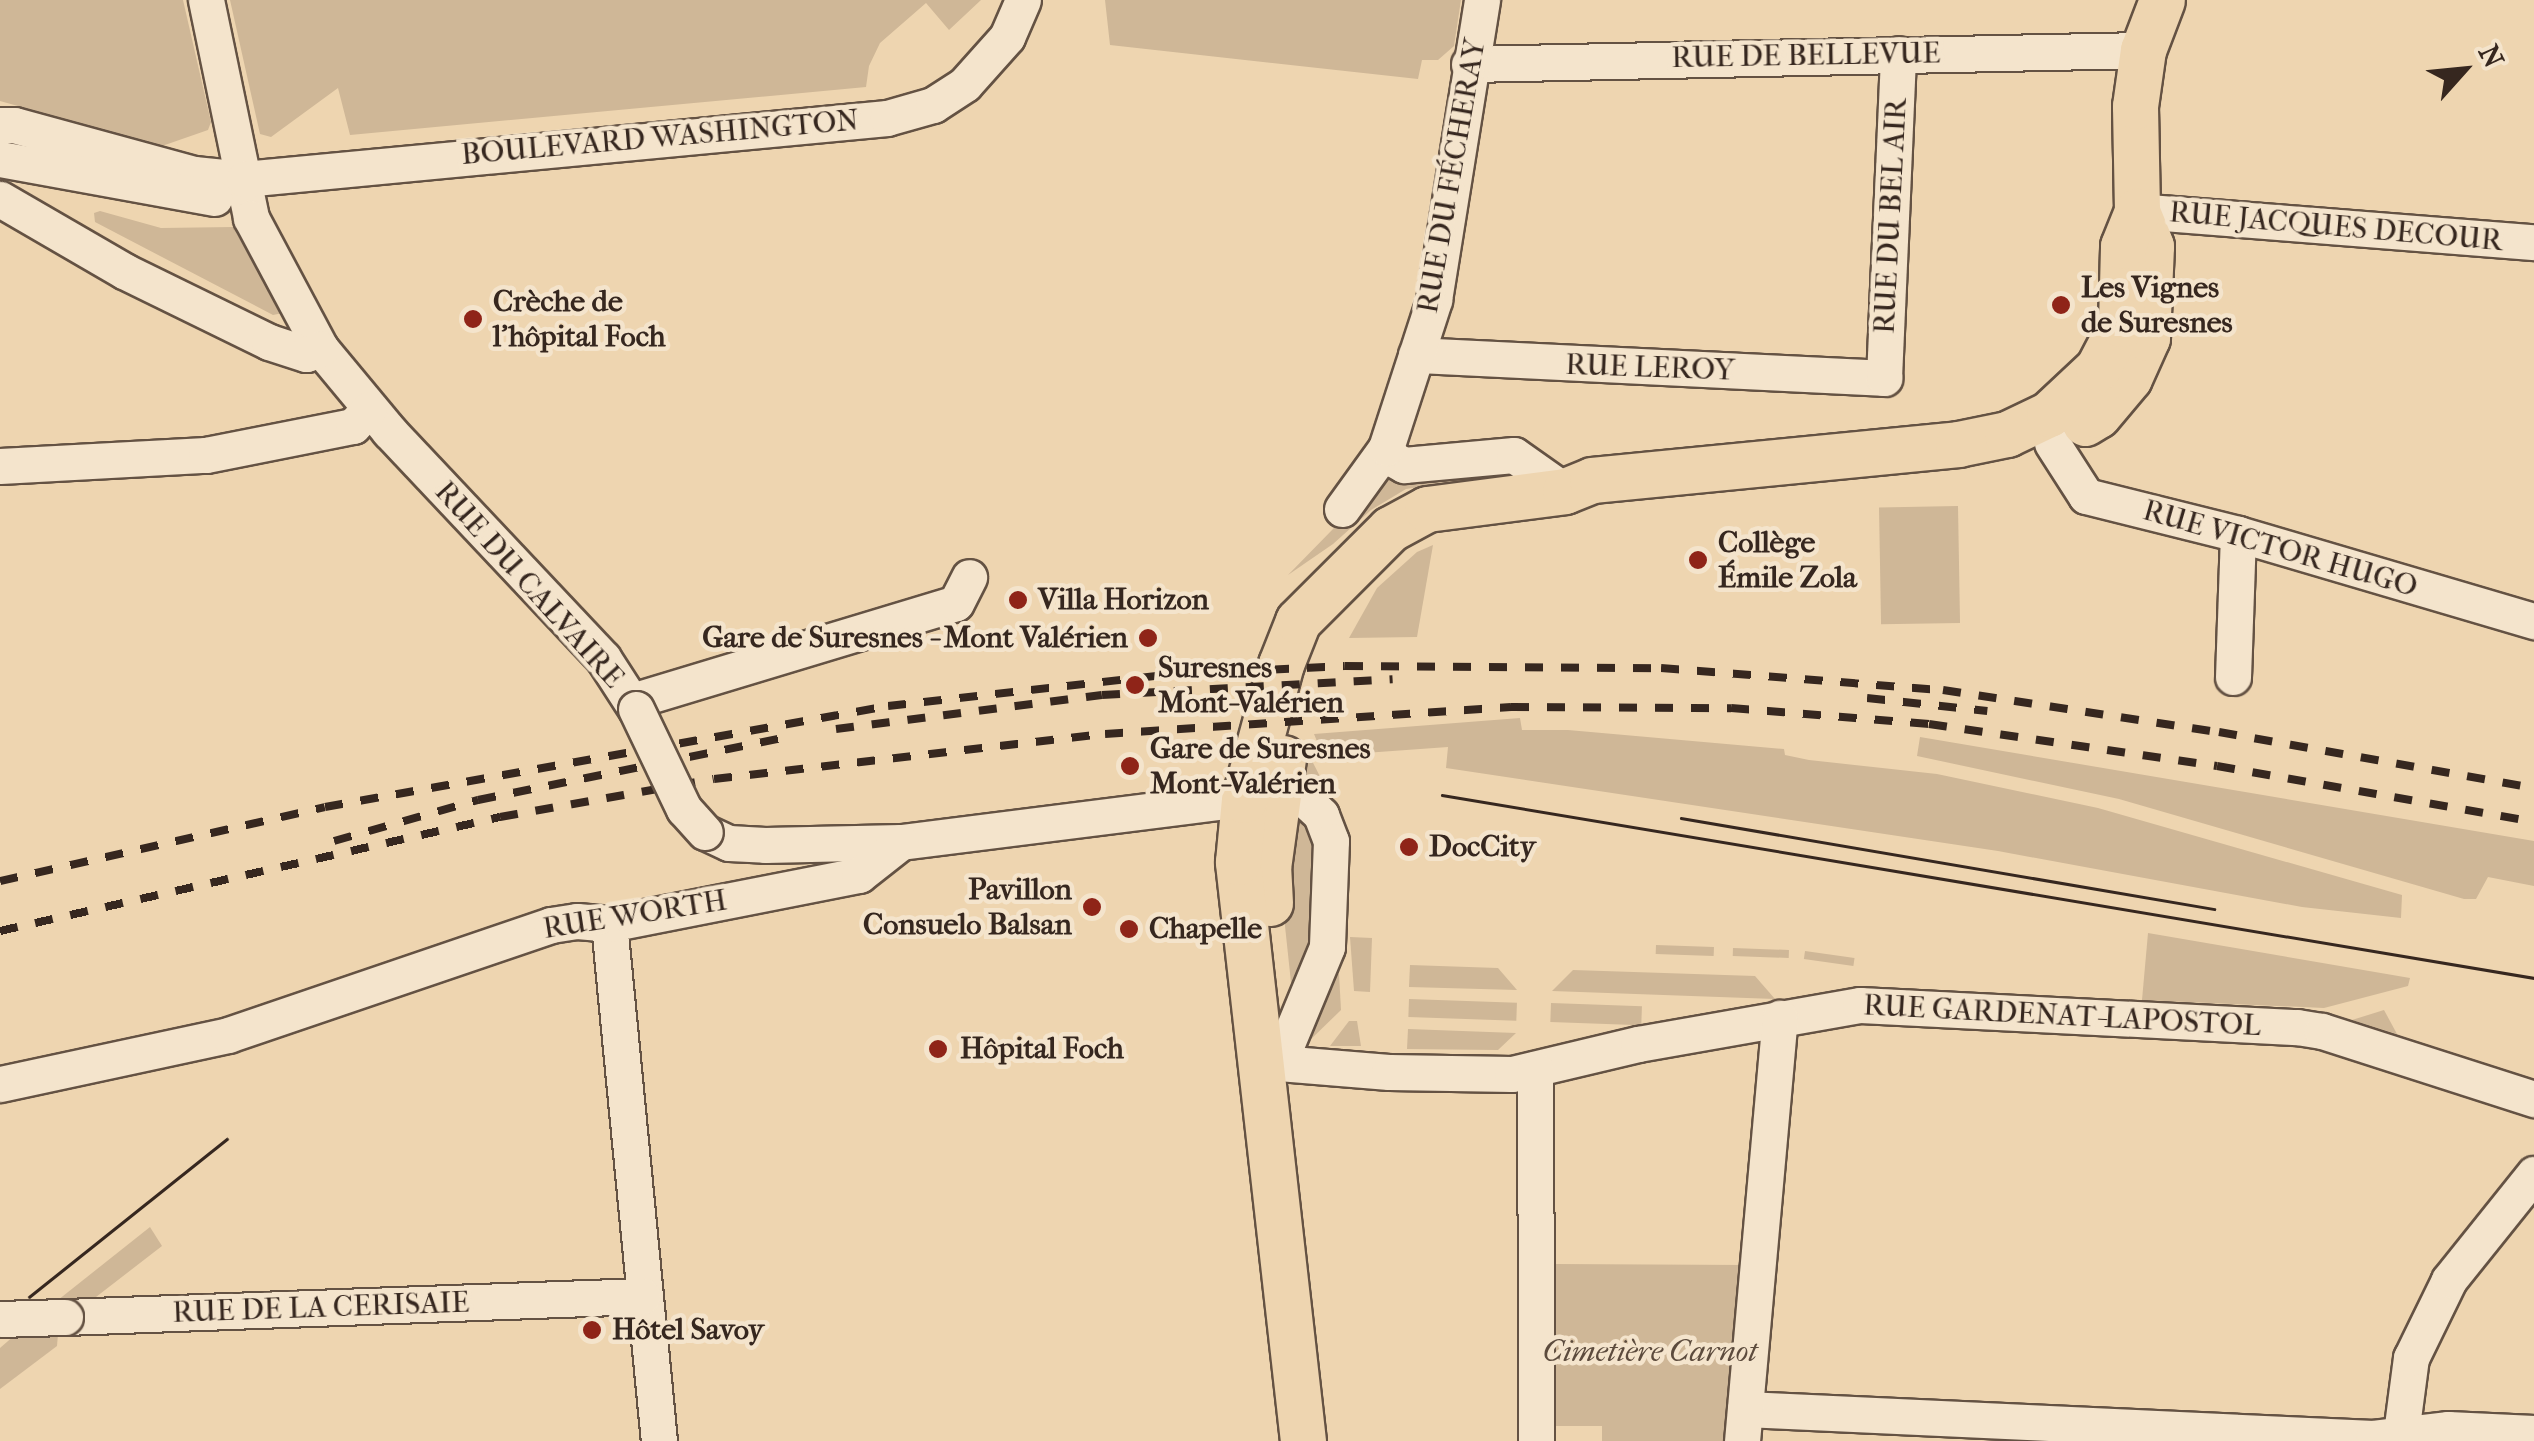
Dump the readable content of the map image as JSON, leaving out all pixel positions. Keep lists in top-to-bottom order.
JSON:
{
  "streets": {
    "street": [
      "RUE DE BELLEVUE",
      "BOULEVARD WASHINGTON",
      "RUE DU FÉCHERAY",
      "RUE DU BEL AIR",
      "RUE JACQUES DECOUR",
      "RUE LEROY",
      "RUE VICTOR HUGO",
      "RUE DU CALVAIRE",
      "RUE WORTH",
      "RUE GARDENAT-LAPOSTOL",
      "RUE DE LA CERISAIE"
    ]
  },
  "crossings": [
    ["RUE DE BELLEVUE", "RUE DU FÉCHERAY"],
    ["RUE DE BELLEVUE", "RUE DU BEL AIR"],
    ["BOULEVARD WASHINGTON", "RUE DU CALVAIRE"],
    ["RUE DU FÉCHERAY", "RUE LEROY"],
    ["RUE DU BEL AIR", "RUE LEROY"],
    ["RUE DU CALVAIRE", "RUE WORTH"]
  ],
  "parks": ["Cimetière Carnot"],
  "places": [
    "Les Vignes de Suresnes",
    "Crèche de l'hôpital Foch",
    "Collège Émile Zola",
    "Villa Horizon",
    "Gare de Suresnes - Mont Valérien",
    "Suresnes Mont-Valérien",
    "Gare de Suresnes Mont-Valérien",
    "DocCity",
    "Pavillon Consuelo Balsan",
    "Chapelle",
    "Hôpital Foch",
    "Hôtel Savoy"
  ],
  "north": "top right"
}
